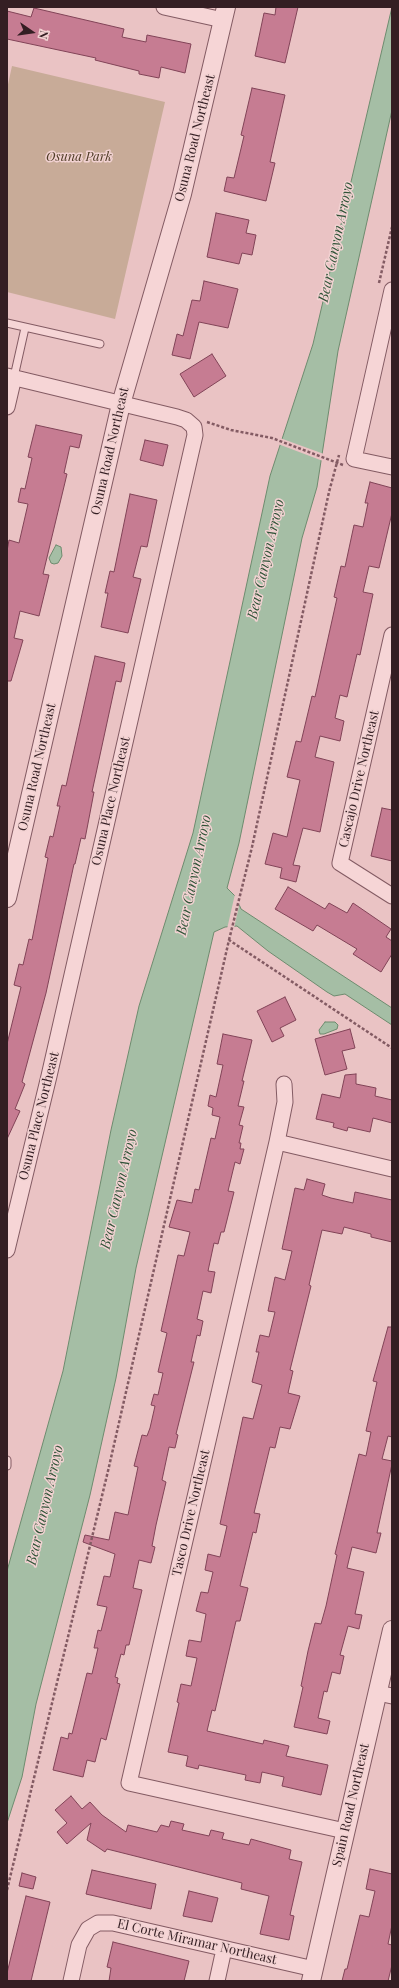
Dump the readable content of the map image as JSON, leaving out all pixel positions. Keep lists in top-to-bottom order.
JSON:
{
  "streets": {
    "street": [
      "Osuna Road Northeast",
      "Cascajo Drive Northeast",
      "Osuna Place Northeast",
      "Tasco Drive Northeast",
      "Spain Road Northeast",
      "El Corte Miramar Northeast"
    ]
  },
  "crossings": [
    ["Tasco Drive Northeast", "Spain Road Northeast"],
    ["Spain Road Northeast", "El Corte Miramar Northeast"]
  ],
  "water": ["Bear Canyon Arroyo"],
  "parks": ["Osuna Park"],
  "north": "right"
}
